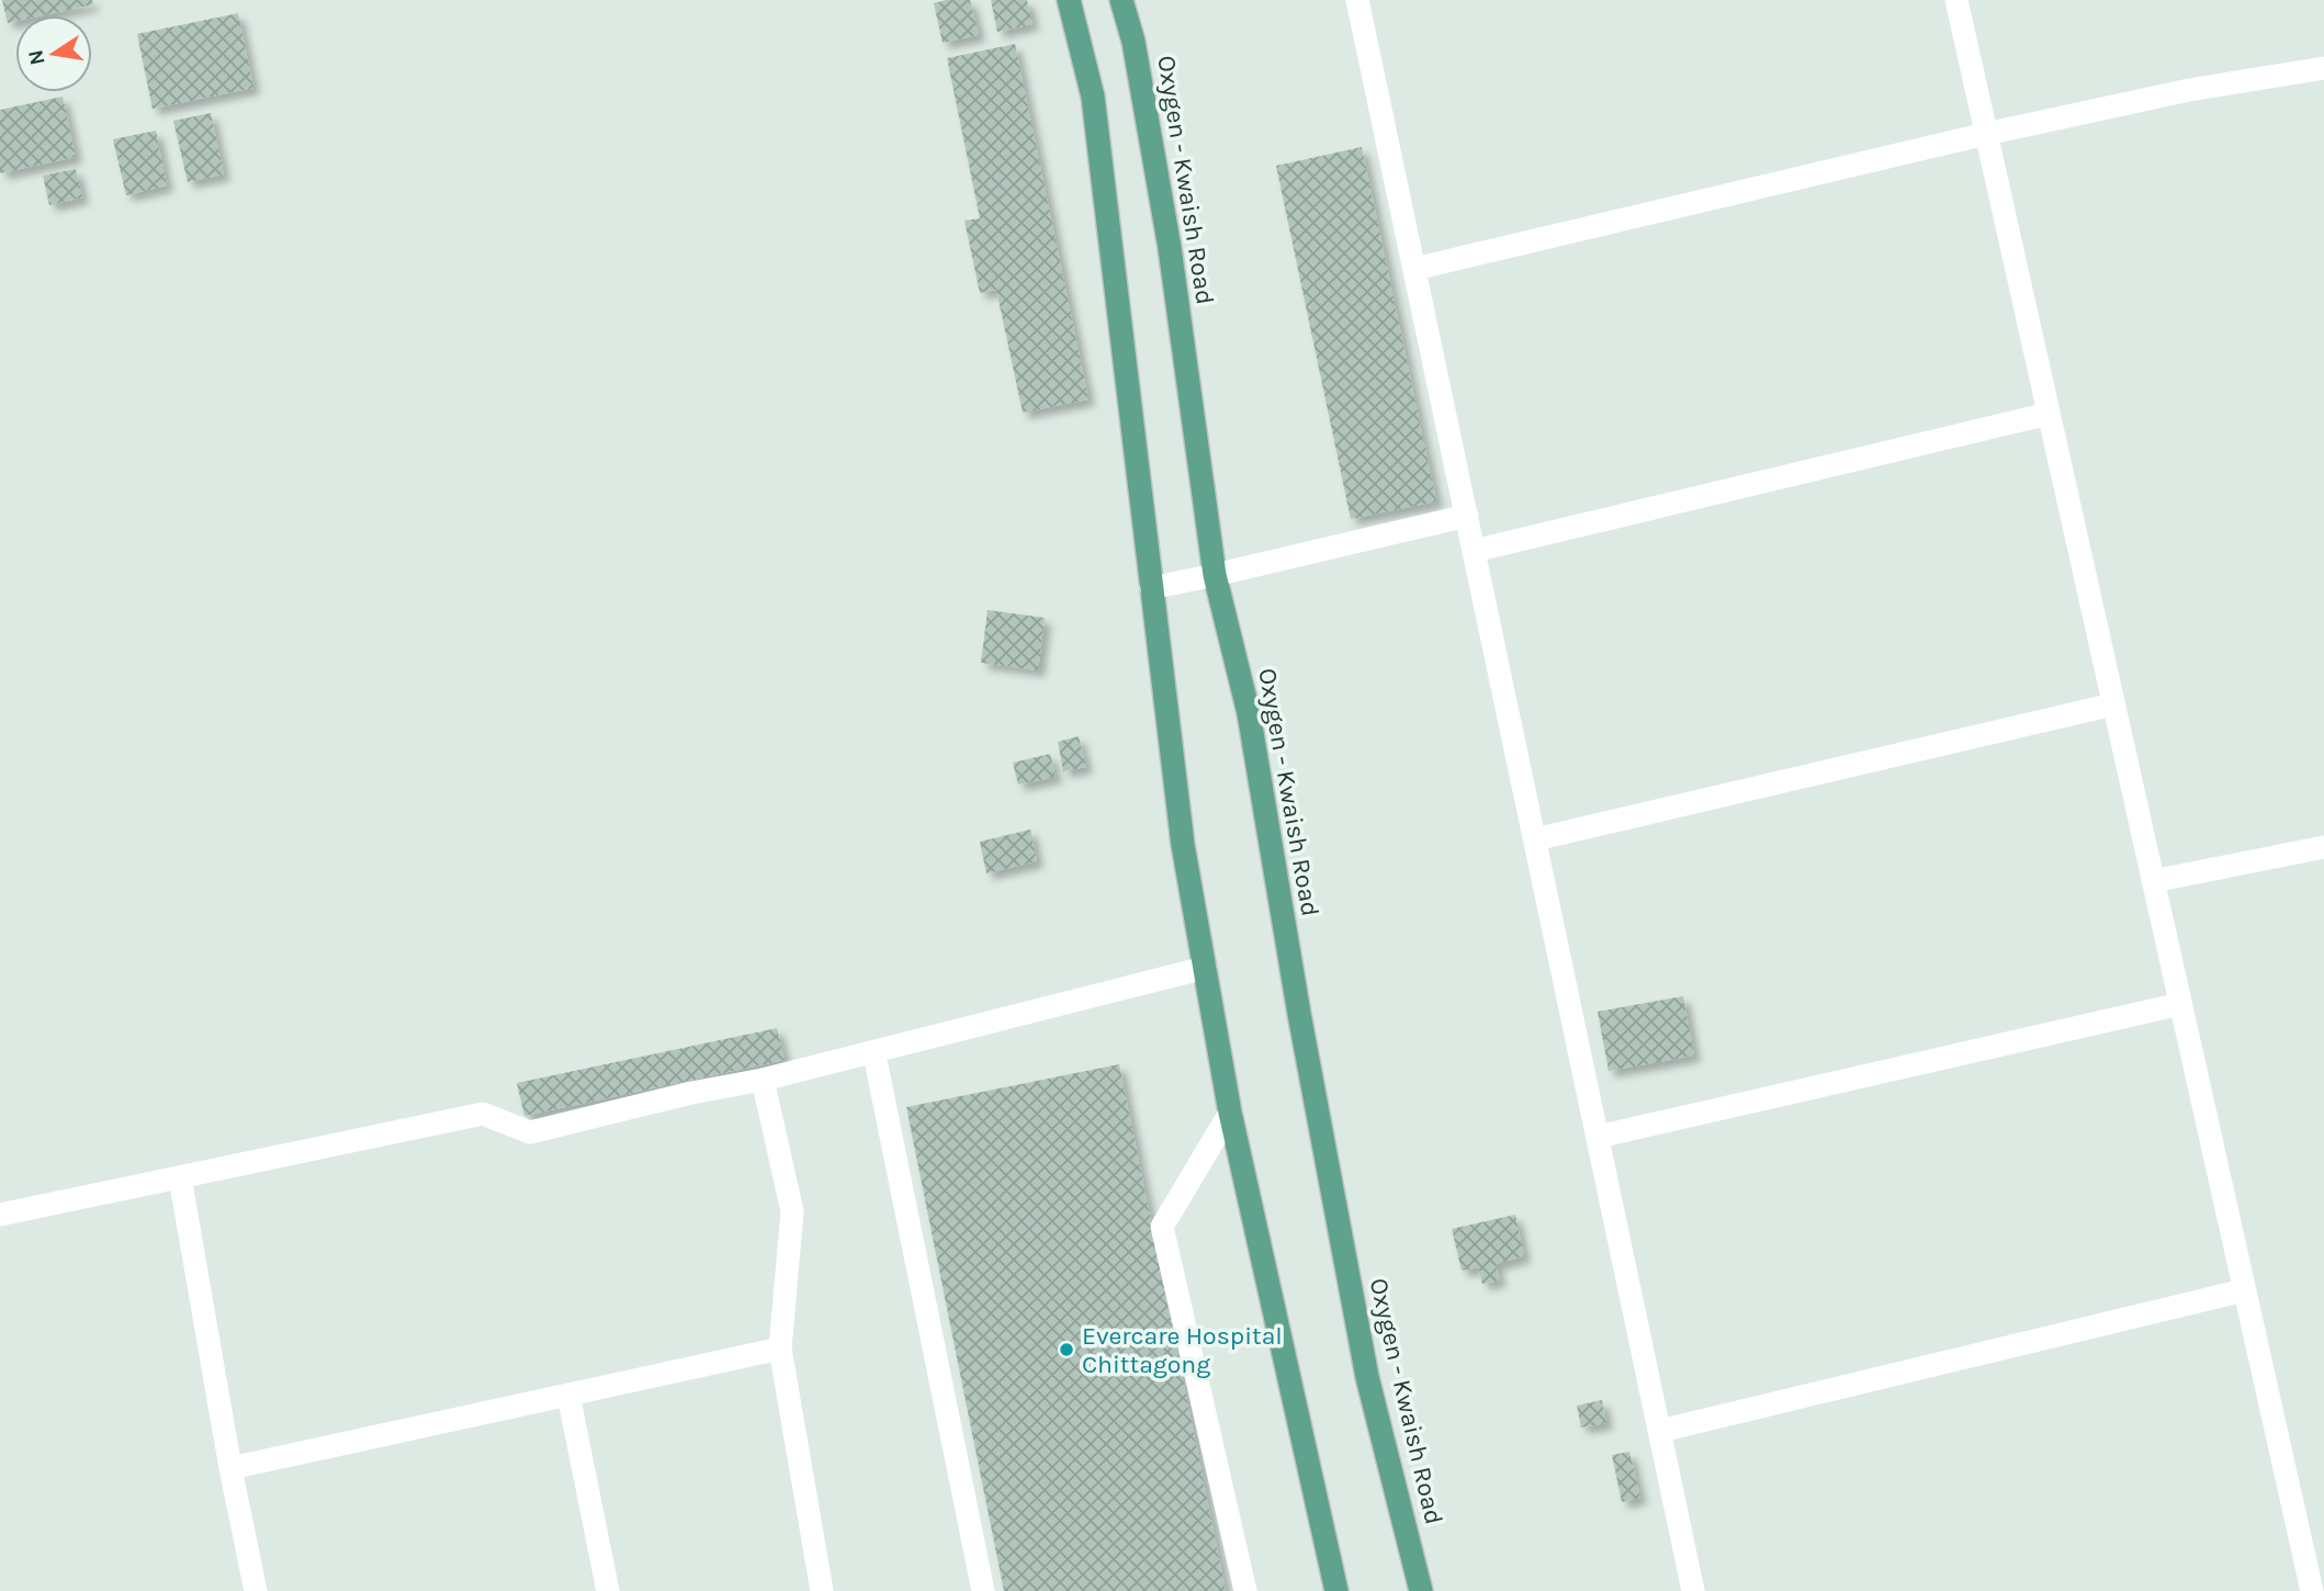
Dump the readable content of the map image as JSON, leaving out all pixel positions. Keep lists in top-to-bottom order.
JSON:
{
  "streets": {
    "main road": ["Oxygen - Kwaish Road"]
  },
  "places": ["Evercare Hospital Chittagong"],
  "north": "left"
}
